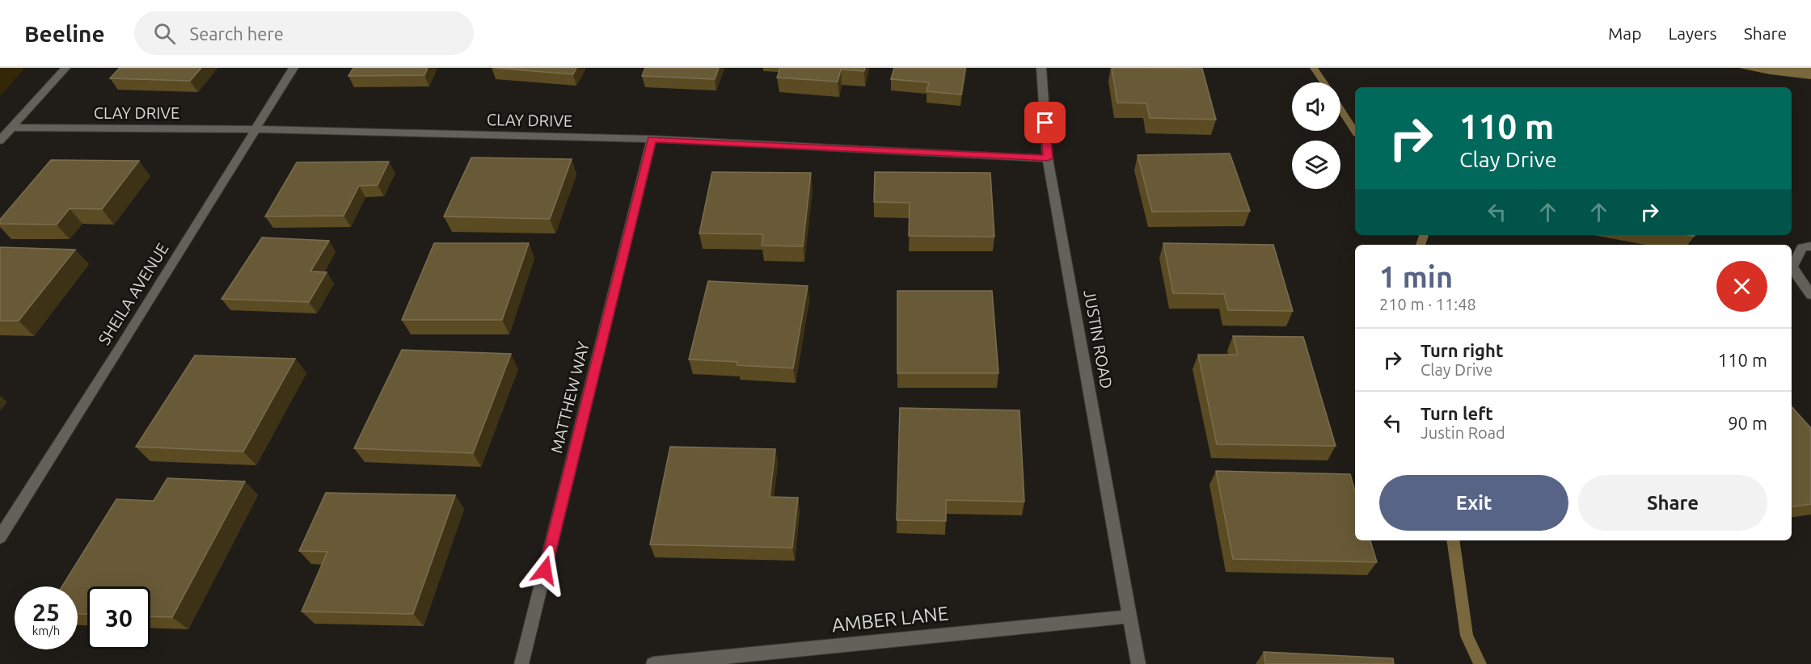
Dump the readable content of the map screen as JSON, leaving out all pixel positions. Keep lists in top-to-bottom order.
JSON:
{
  "streets": {
    "street": [
      "CLAY DRIVE",
      "SHEILA AVENUE",
      "JUSTIN ROAD",
      "MATTHEW WAY",
      "AMBER LANE"
    ]
  },
  "crossings": [
    ["CLAY DRIVE", "SHEILA AVENUE"],
    ["CLAY DRIVE", "JUSTIN ROAD"],
    ["CLAY DRIVE", "MATTHEW WAY"],
    ["JUSTIN ROAD", "AMBER LANE"]
  ],
  "page": {
    "header": "Beeline",
    "search": "Search here",
    "nav": ["Map", "Layers", "Share"],
    "turn": ["110 m", "Clay Drive"],
    "heading": ["1 min", "210 m · 11:48"],
    "list": [
      {
        "name": "Turn right",
        "note": "Clay Drive",
        "value": "110 m"
      },
      {
        "name": "Turn left",
        "note": "Justin Road",
        "value": "90 m"
      }
    ],
    "buttons": ["Exit", "Share"],
    "speed": "25 km/h",
    "limit": "30"
  }
}
